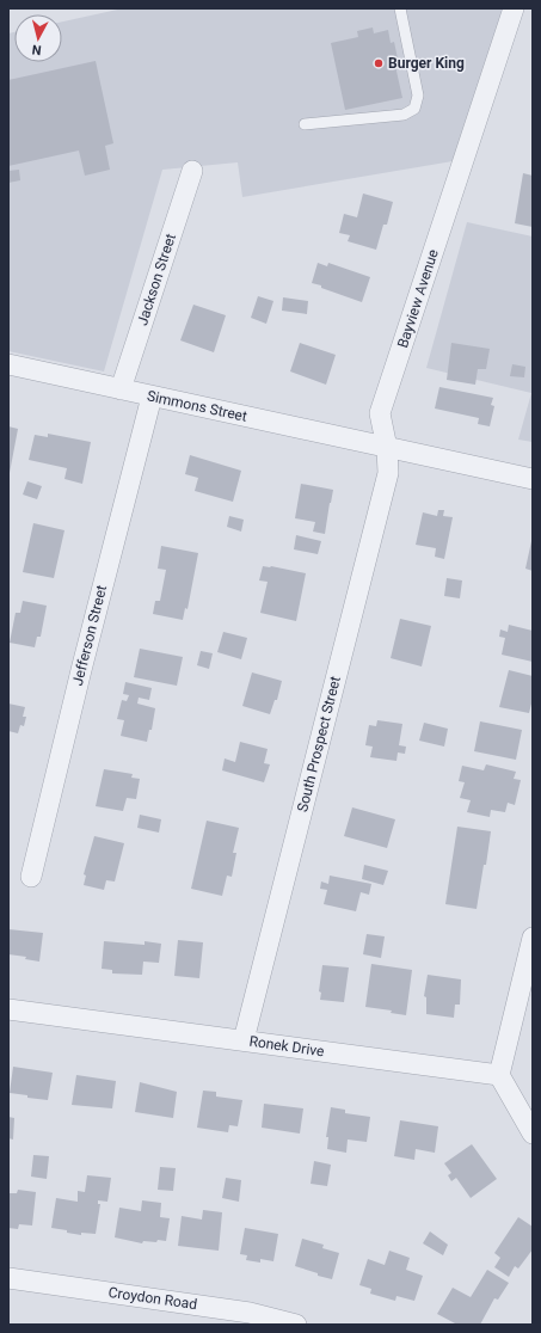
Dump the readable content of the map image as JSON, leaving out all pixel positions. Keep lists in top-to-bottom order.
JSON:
{
  "streets": {
    "street": [
      "Jackson Street",
      "Bayview Avenue",
      "Simmons Street",
      "Jefferson Street",
      "South Prospect Street",
      "Ronek Drive",
      "Croydon Road"
    ]
  },
  "crossings": [
    ["Jackson Street", "Simmons Street"],
    ["Bayview Avenue", "Simmons Street"],
    ["Bayview Avenue", "South Prospect Street"],
    ["Simmons Street", "Jefferson Street"],
    ["Simmons Street", "South Prospect Street"],
    ["South Prospect Street", "Ronek Drive"]
  ],
  "places": ["Burger King"],
  "north": "bottom"
}
